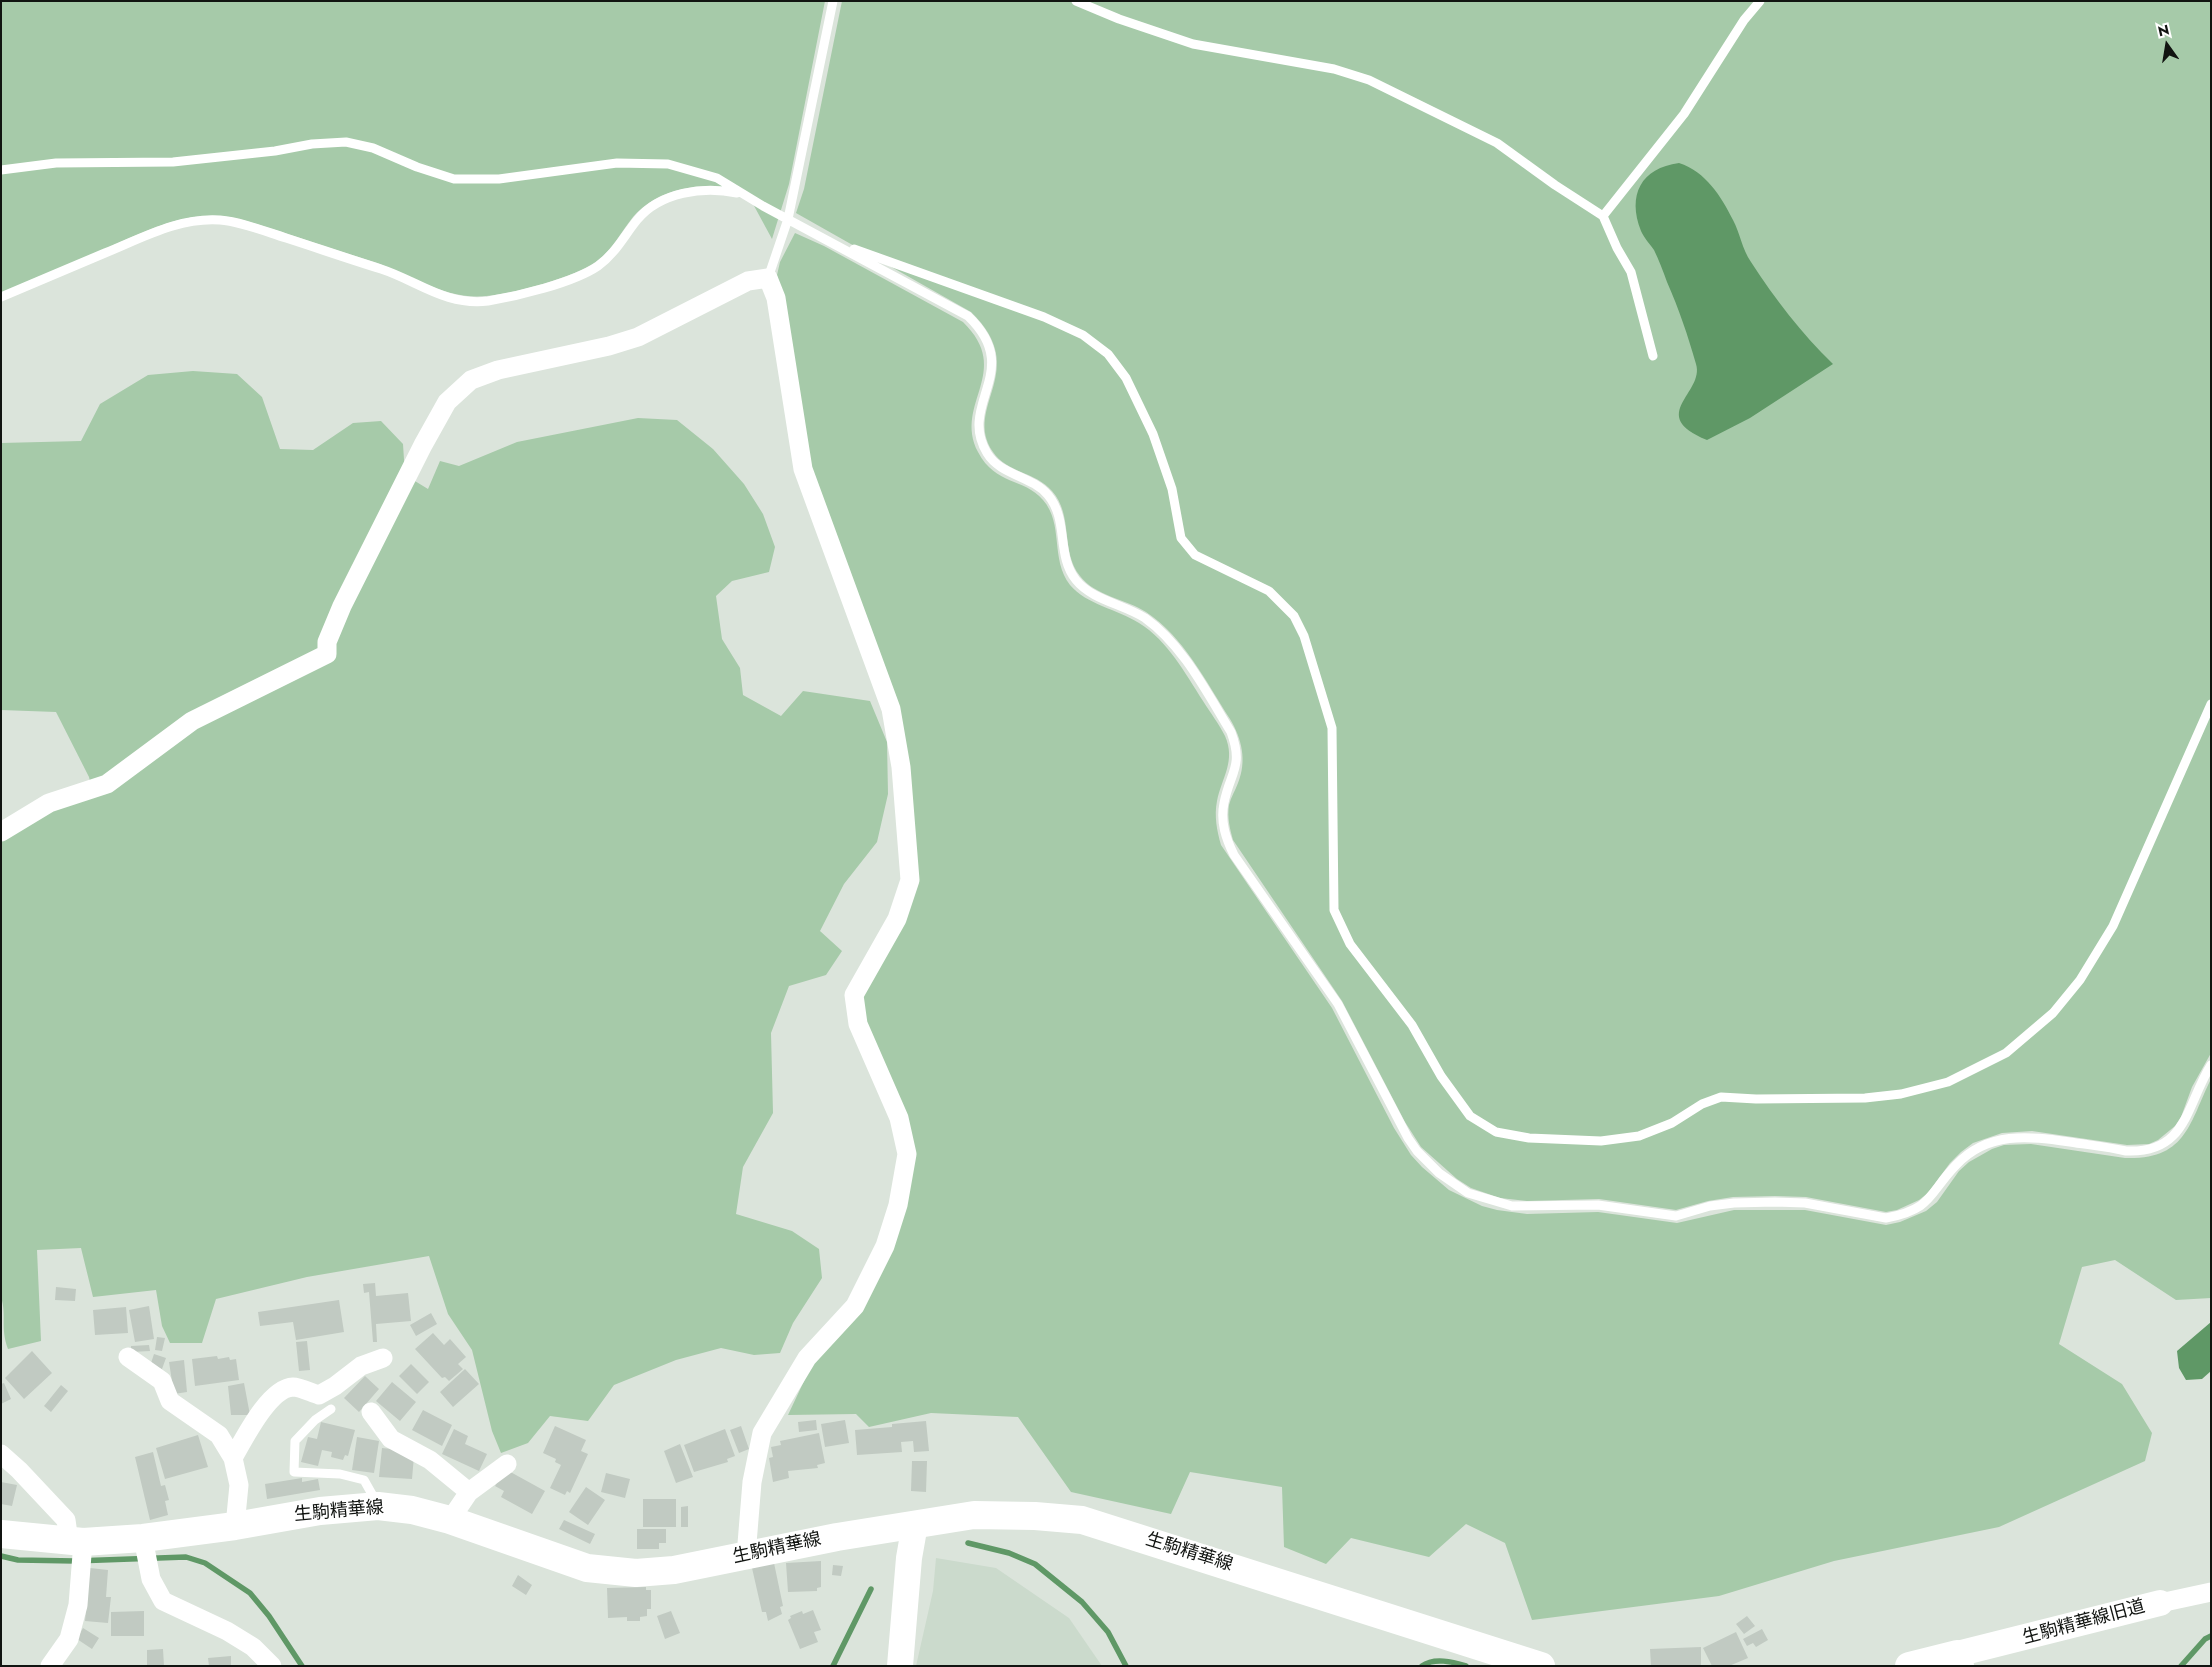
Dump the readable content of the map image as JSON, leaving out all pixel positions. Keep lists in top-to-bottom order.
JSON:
{
  "streets": {
    "main road": ["生駒精華線"],
    "street": ["生駒精華線旧道"]
  },
  "north": "top"
}
